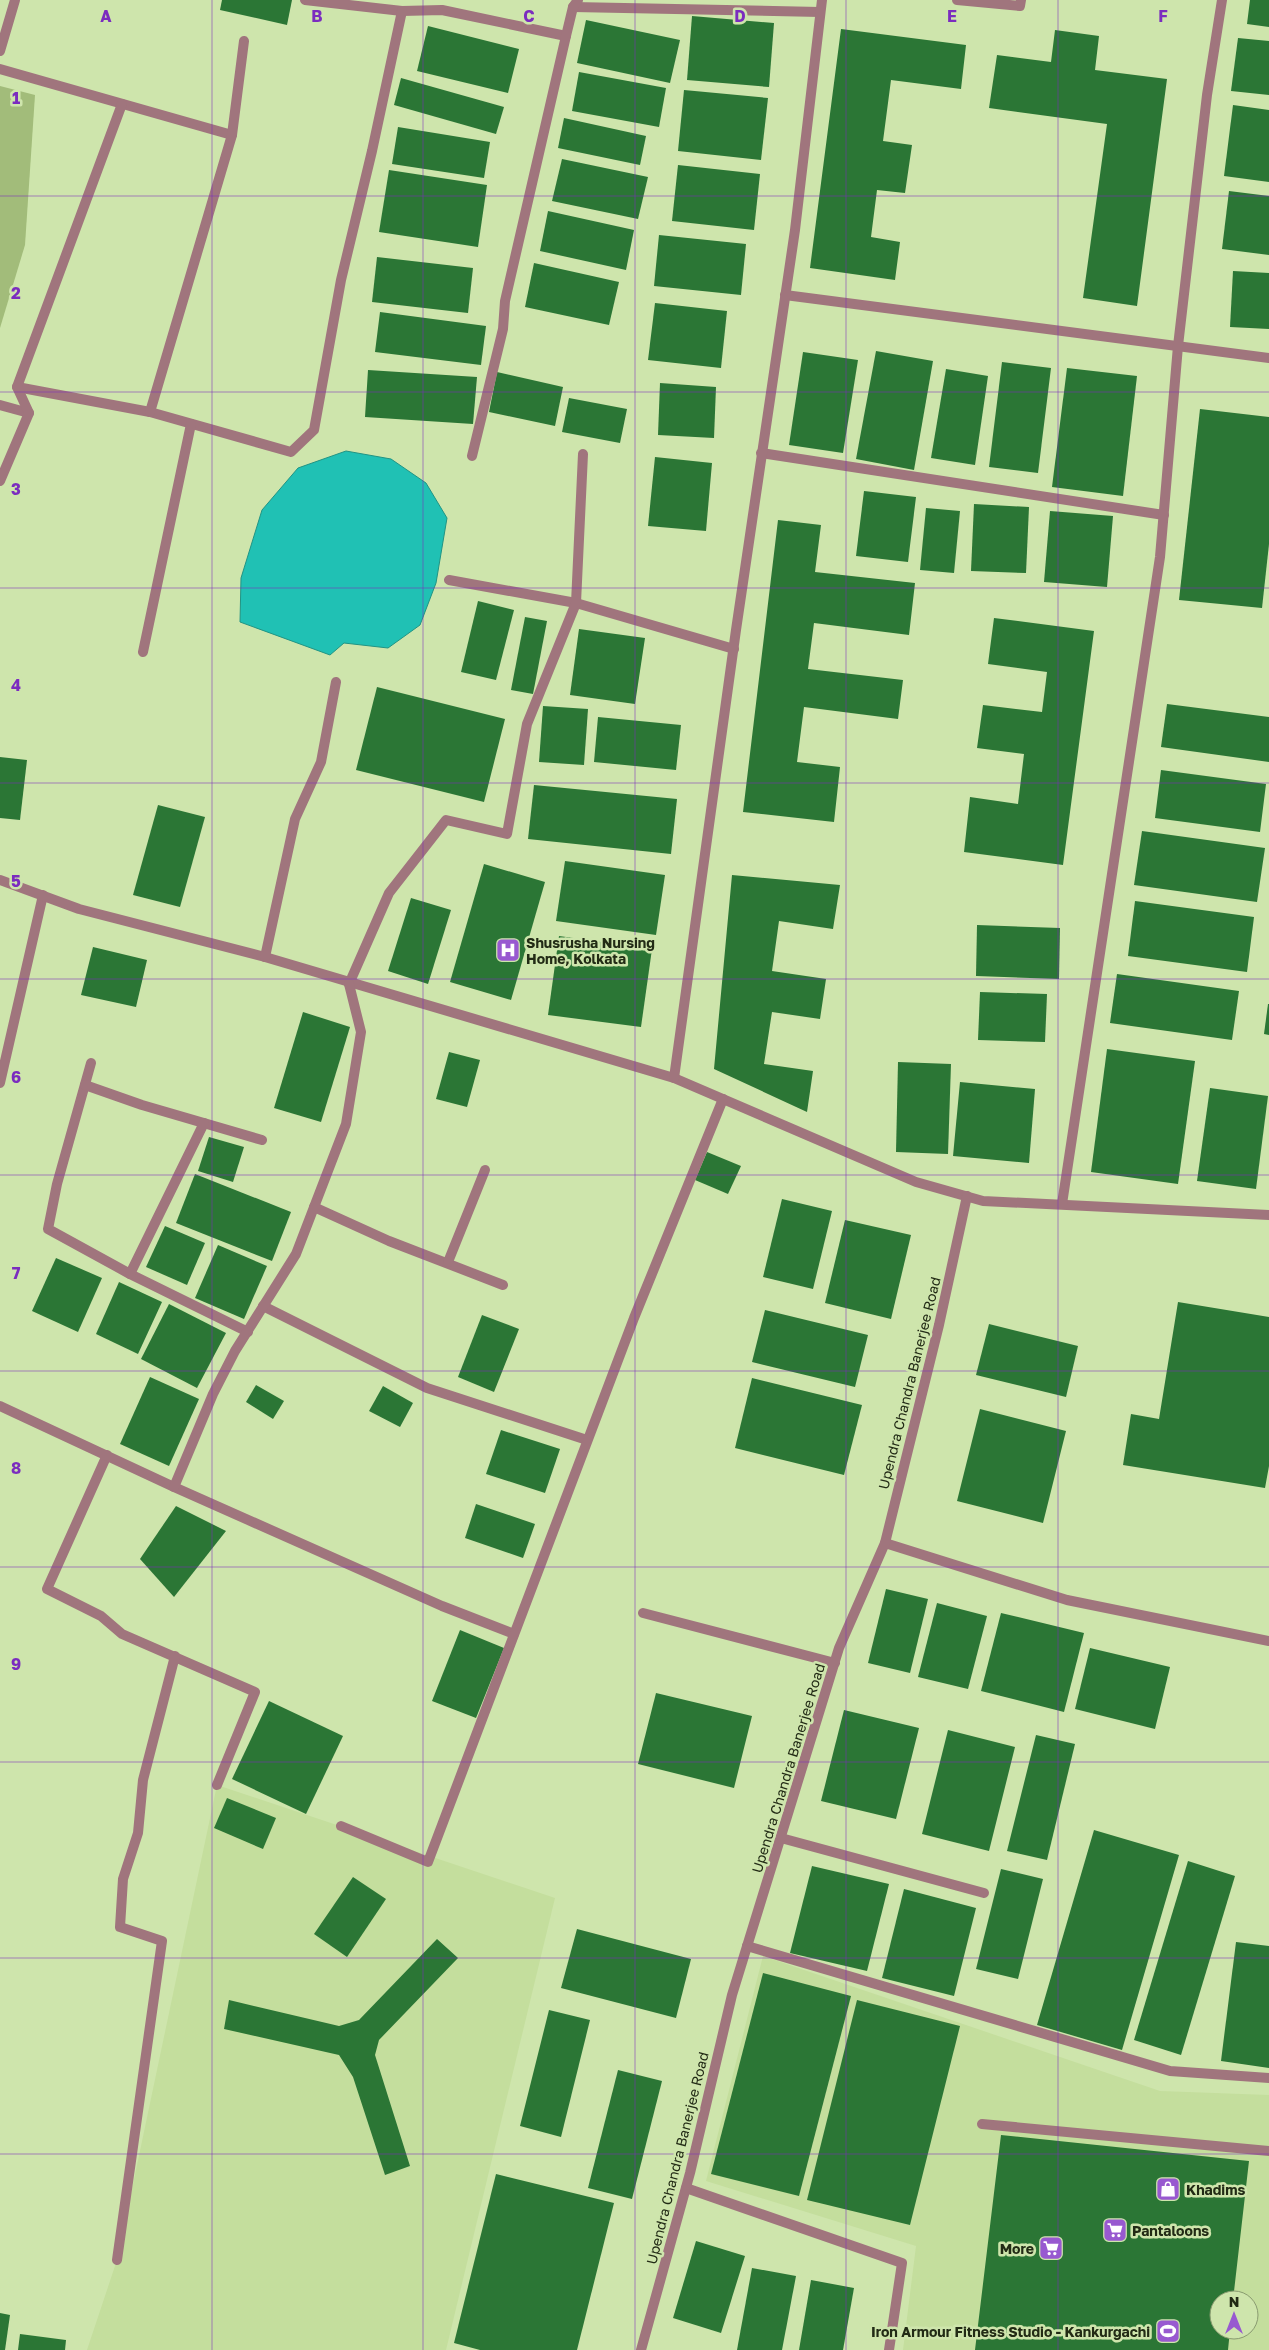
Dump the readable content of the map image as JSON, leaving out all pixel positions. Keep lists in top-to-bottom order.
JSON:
{
  "streets": {
    "street": ["Upendra Chandra Banerjee Road"]
  },
  "places": {
    "hospital": ["Shusrusha Nursing Home, Kolkata"],
    "shop": ["Khadims"],
    "supermarket": ["Pantaloons", "More"],
    "sports": ["Iron Armour Fitness Studio - Kankurgachi"]
  },
  "north": "top",
  "grid": {
    "columns": [
      "A",
      "B",
      "C",
      "D",
      "E",
      "F"
    ],
    "rows": [
      "1",
      "2",
      "3",
      "4",
      "5",
      "6",
      "7",
      "8",
      "9"
    ]
  }
}
